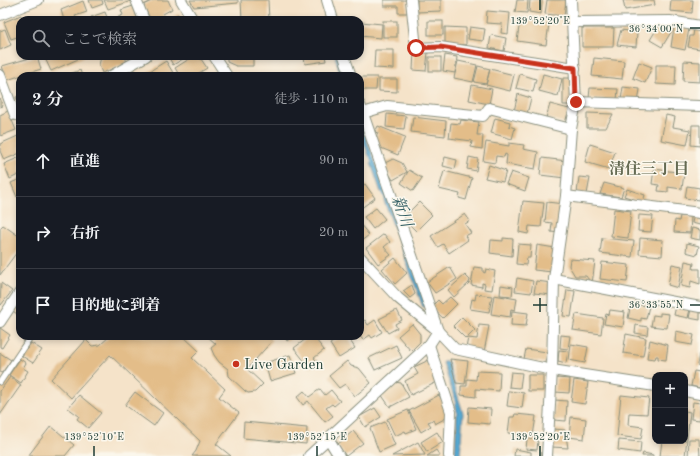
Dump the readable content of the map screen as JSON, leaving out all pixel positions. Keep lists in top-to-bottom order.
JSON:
{
  "districts": ["清住三丁目"],
  "water": ["新川"],
  "places": ["Live Garden"],
  "page": {
    "search": "ここで検索",
    "heading": ["2 分", "徒歩 · 110 m"],
    "list": [
      ["直進", "90 m"],
      ["右折", "20 m"],
      "目的地に到着"
    ],
    "map_buttons": ["+", "−"]
  },
  "coordinates": [
    "139°52'20\"E",
    "36°34'00\"N",
    "36°33'55\"N",
    "139°52'10\"E",
    "139°52'15\"E"
  ]
}
